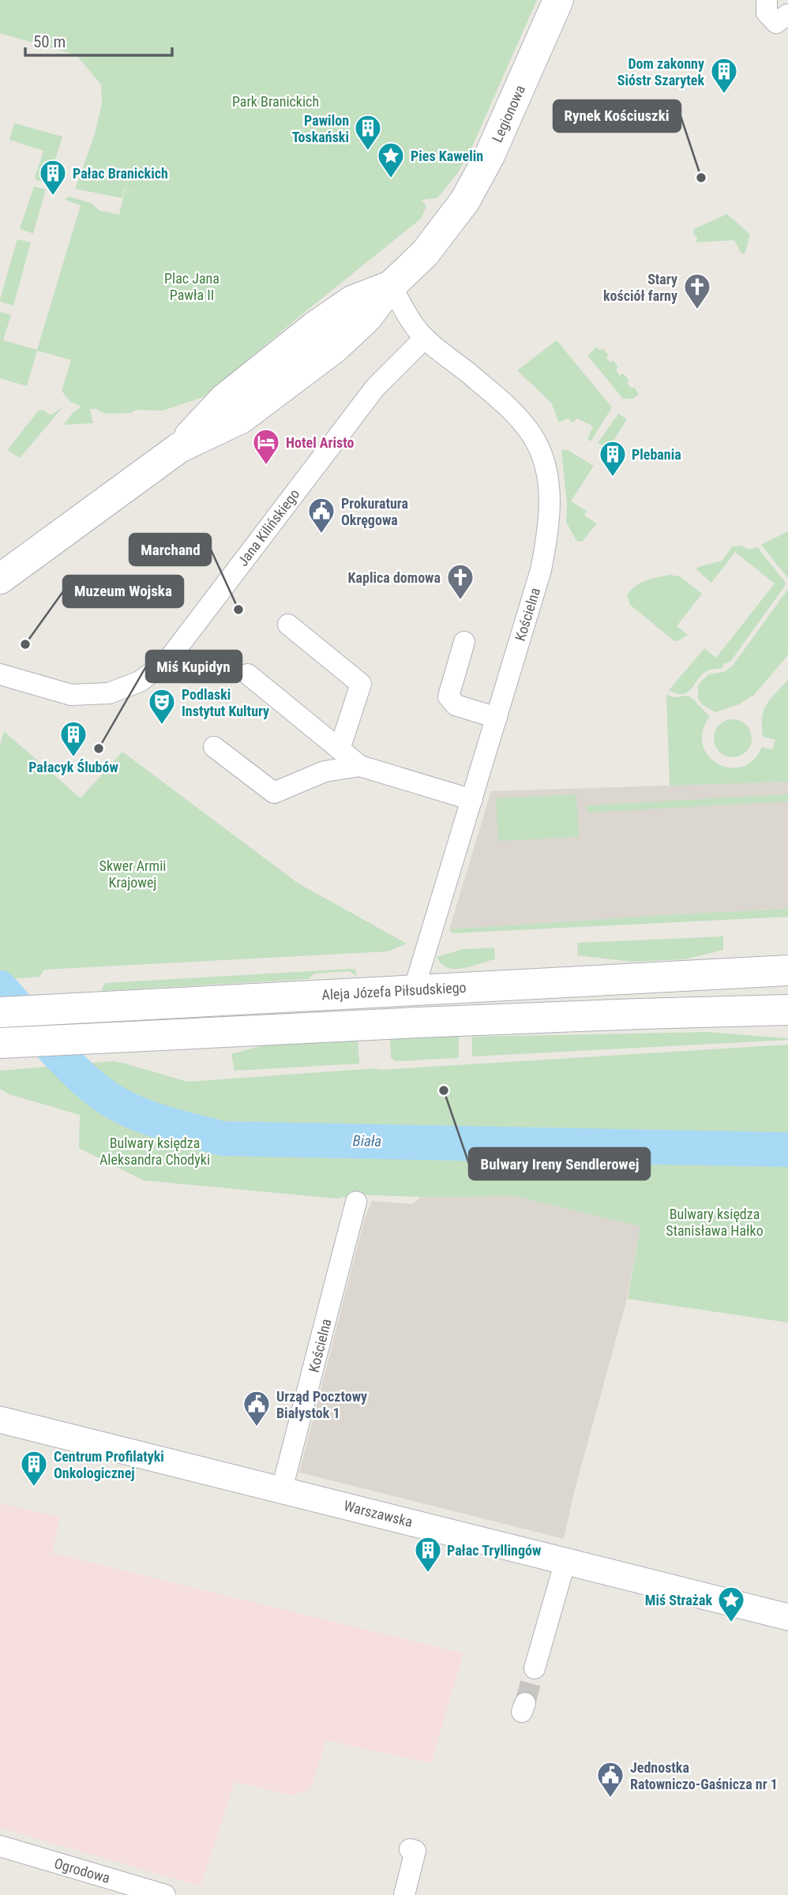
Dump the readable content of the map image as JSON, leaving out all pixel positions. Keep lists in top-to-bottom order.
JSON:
{
  "streets": {
    "main road": ["Legionowa", "Aleja Józefa Piłsudskiego"],
    "street": [
      "Jana Kilińskiego",
      "Kościelna",
      "Warszawska",
      "Ogrodowa"
    ]
  },
  "crossings": [
    ["Legionowa", "Kościelna"],
    ["Jana Kilińskiego", "Kościelna"],
    ["Kościelna", "Aleja Józefa Piłsudskiego"],
    ["Kościelna", "Warszawska"]
  ],
  "water": ["Biała"],
  "parks": [
    "Park Branickich",
    "Plac Jana Pawła II",
    "Skwer Armii Krajowej",
    "Bulwary księdza Aleksandra Chodyki",
    "Bulwary księdza Stanisława Hałko"
  ],
  "places": {
    "building": [
      "Dom zakonny Sióstr Szarytek",
      "Pawilon Toskański",
      "Pałac Branickich",
      "Plebania",
      "Pałacyk Ślubów",
      "Centrum Profilatyki Onkologicznej",
      "Pałac Tryllingów"
    ],
    "other": [
      "Rynek Kościuszki",
      "Marchand",
      "Muzeum Wojska",
      "Miś Kupidyn",
      "Bulwary Ireny Sendlerowej"
    ],
    "place": ["Pies Kawelin", "Miś Strażak"],
    "church": ["Stary kościół farny", "Kaplica domowa"],
    "hotel": ["Hotel Aristo"],
    "public building": ["Prokuratura Okręgowa", "Urząd Pocztowy Białystok 1", "Jednostka Ratowniczo-Gaśnicza nr 1"],
    "theatre": ["Podlaski Instytut Kultury"]
  },
  "scale_bar": "50 m"
}
